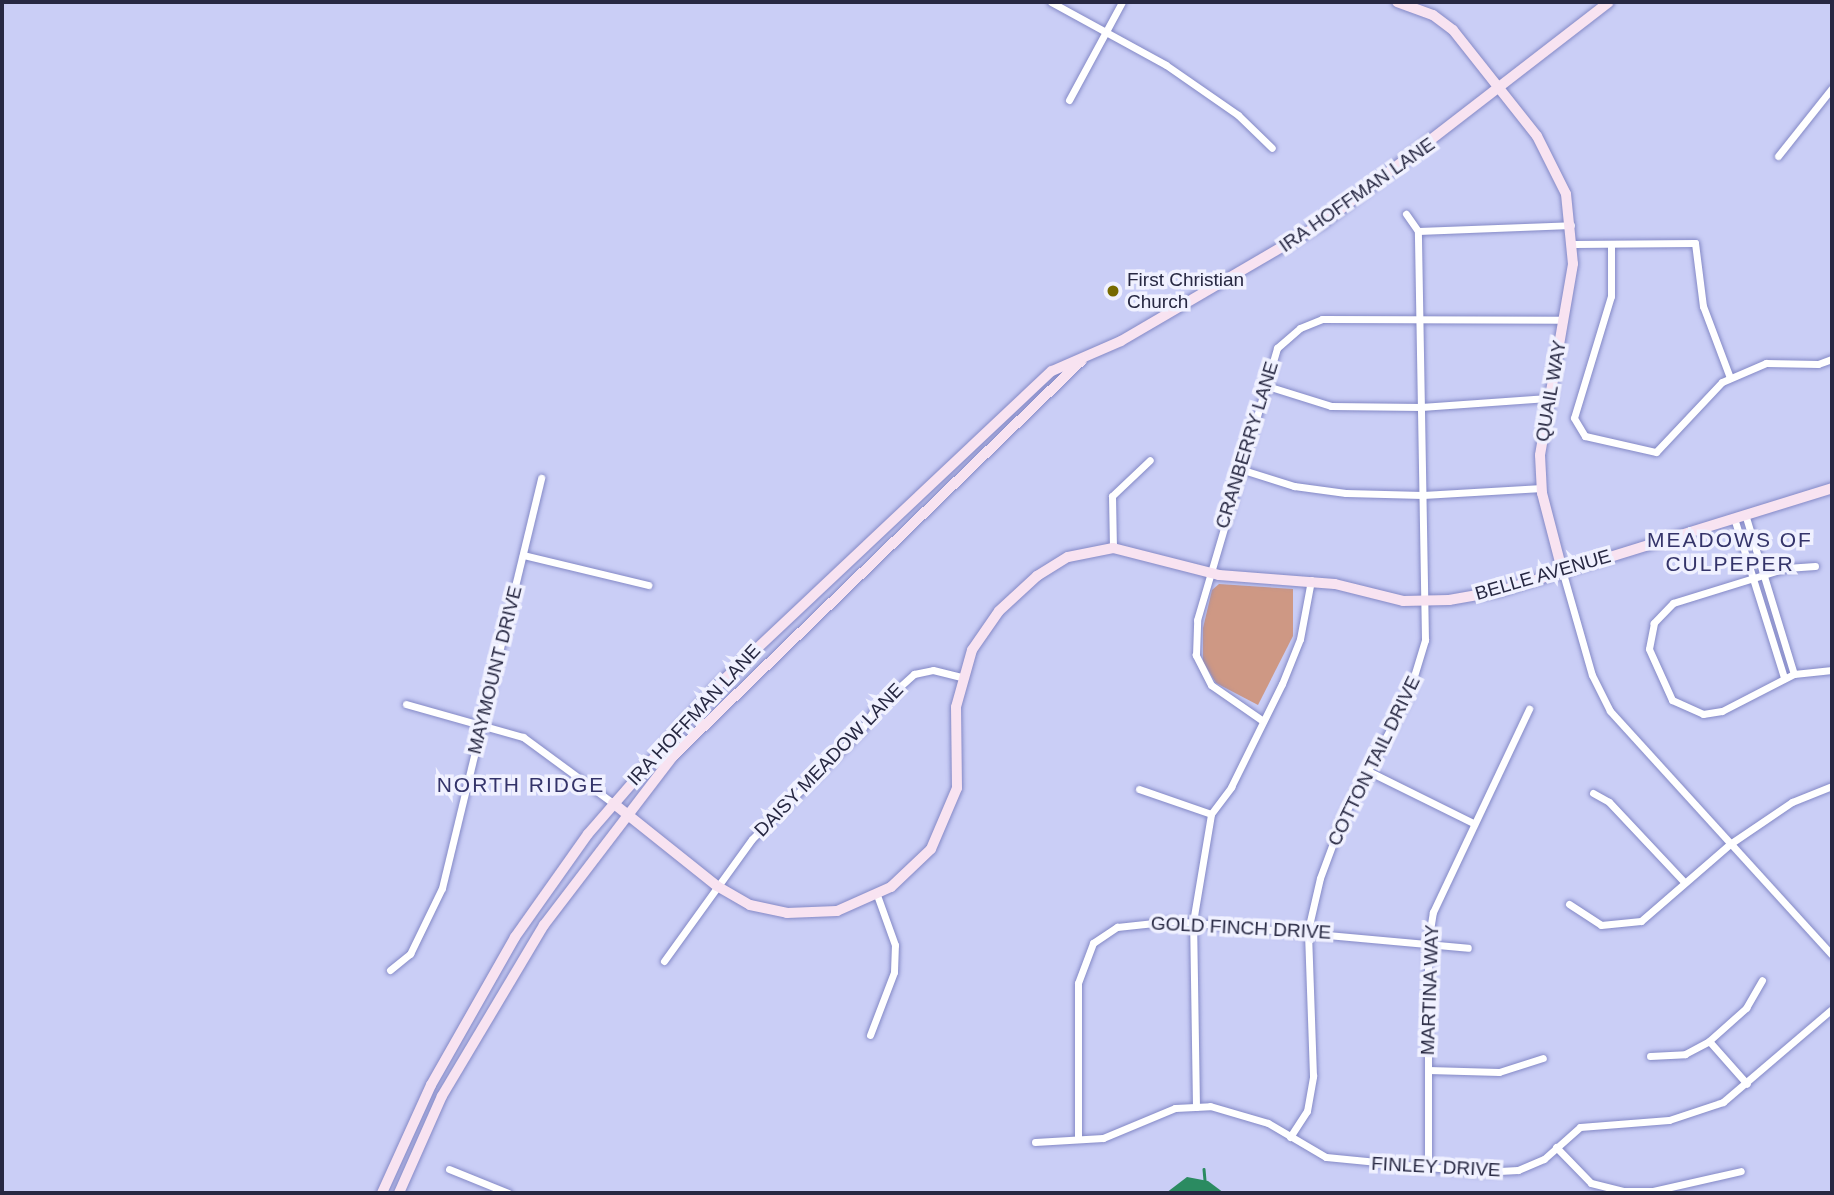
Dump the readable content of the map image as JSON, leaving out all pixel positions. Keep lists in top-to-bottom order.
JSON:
{
  "streets": {
    "main road": ["IRA HOFFMAN LANE", "QUAIL WAY", "BELLE AVENUE"],
    "street": [
      "CRANBERRY LANE",
      "MAYMOUNT DRIVE",
      "DAISY MEADOW LANE",
      "COTTON TAIL DRIVE",
      "GOLD FINCH DRIVE",
      "MARTINA WAY",
      "FINLEY DRIVE"
    ]
  },
  "crossings": [
    ["IRA HOFFMAN LANE", "QUAIL WAY"],
    ["IRA HOFFMAN LANE", "BELLE AVENUE"],
    ["QUAIL WAY", "CRANBERRY LANE"],
    ["QUAIL WAY", "BELLE AVENUE"],
    ["CRANBERRY LANE", "BELLE AVENUE"],
    ["CRANBERRY LANE", "COTTON TAIL DRIVE"],
    ["BELLE AVENUE", "MAYMOUNT DRIVE"],
    ["BELLE AVENUE", "DAISY MEADOW LANE"],
    ["BELLE AVENUE", "COTTON TAIL DRIVE"],
    ["COTTON TAIL DRIVE", "GOLD FINCH DRIVE"],
    ["COTTON TAIL DRIVE", "FINLEY DRIVE"],
    ["GOLD FINCH DRIVE", "MARTINA WAY"],
    ["GOLD FINCH DRIVE", "FINLEY DRIVE"],
    ["MARTINA WAY", "FINLEY DRIVE"]
  ],
  "districts": ["MEADOWS OF CULPEPER", "NORTH RIDGE"],
  "places": ["First Christian Church"]
}
